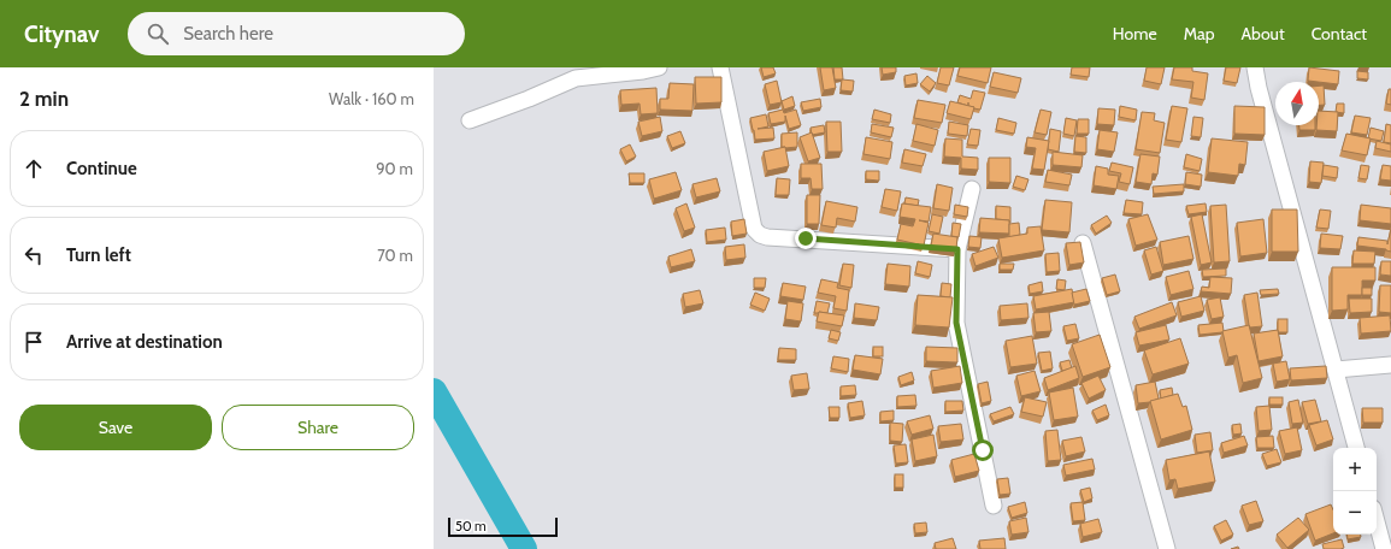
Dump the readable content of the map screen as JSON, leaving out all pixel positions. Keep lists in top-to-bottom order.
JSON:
{
  "scale_bar": "50 m",
  "north": "top",
  "page": {
    "header": "Citynav",
    "search": "Search here",
    "nav": [
      "Home",
      "Map",
      "About",
      "Contact"
    ],
    "heading": ["2 min", "Walk · 160 m"],
    "list": [
      ["Continue", "90 m"],
      ["Turn left", "70 m"],
      "Arrive at destination"
    ],
    "buttons": ["Save", "Share"],
    "map_buttons": ["+", "−"],
    "scale": "50 m"
  }
}
